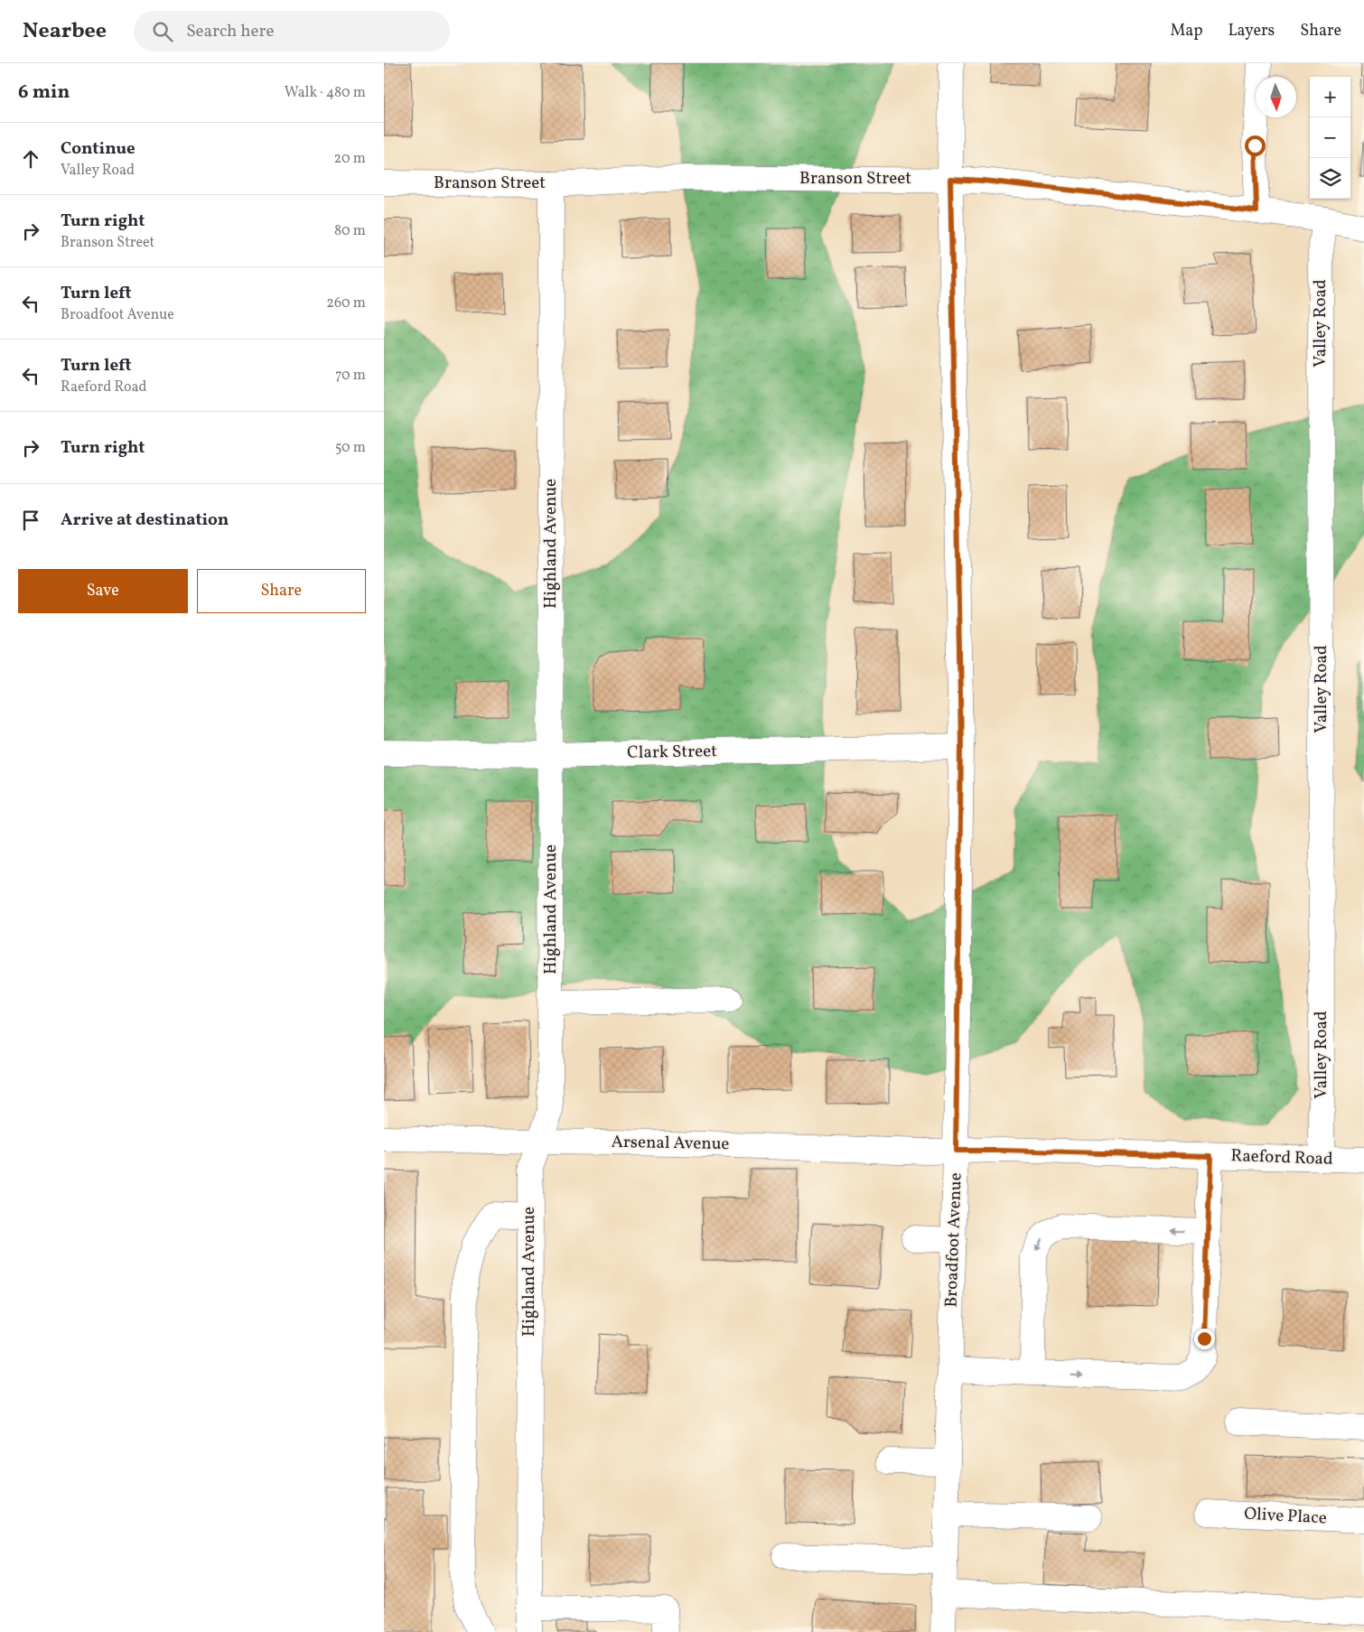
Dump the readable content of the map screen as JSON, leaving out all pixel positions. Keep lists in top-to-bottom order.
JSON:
{
  "streets": {
    "street": [
      "Branson Street",
      "Valley Road",
      "Highland Avenue",
      "Clark Street",
      "Arsenal Avenue",
      "Raeford Road",
      "Broadfoot Avenue",
      "Olive Place"
    ]
  },
  "crossings": [
    ["Branson Street", "Valley Road"],
    ["Branson Street", "Highland Avenue"],
    ["Branson Street", "Broadfoot Avenue"],
    ["Valley Road", "Raeford Road"],
    ["Highland Avenue", "Clark Street"],
    ["Highland Avenue", "Arsenal Avenue"],
    ["Clark Street", "Broadfoot Avenue"],
    ["Arsenal Avenue", "Raeford Road"],
    ["Arsenal Avenue", "Broadfoot Avenue"],
    ["Raeford Road", "Broadfoot Avenue"]
  ],
  "north": "bottom",
  "page": {
    "header": "Nearbee",
    "search": "Search here",
    "nav": ["Map", "Layers", "Share"],
    "heading": ["6 min", "Walk · 480 m"],
    "map_buttons": ["+", "−"],
    "list": [
      ["Continue", "Valley Road", "20 m"],
      ["Turn right", "Branson Street", "80 m"],
      ["Turn left", "Broadfoot Avenue", "260 m"],
      ["Turn left", "Raeford Road", "70 m"],
      ["Turn right", "50 m"],
      "Arrive at destination"
    ],
    "buttons": ["Save", "Share"]
  }
}
